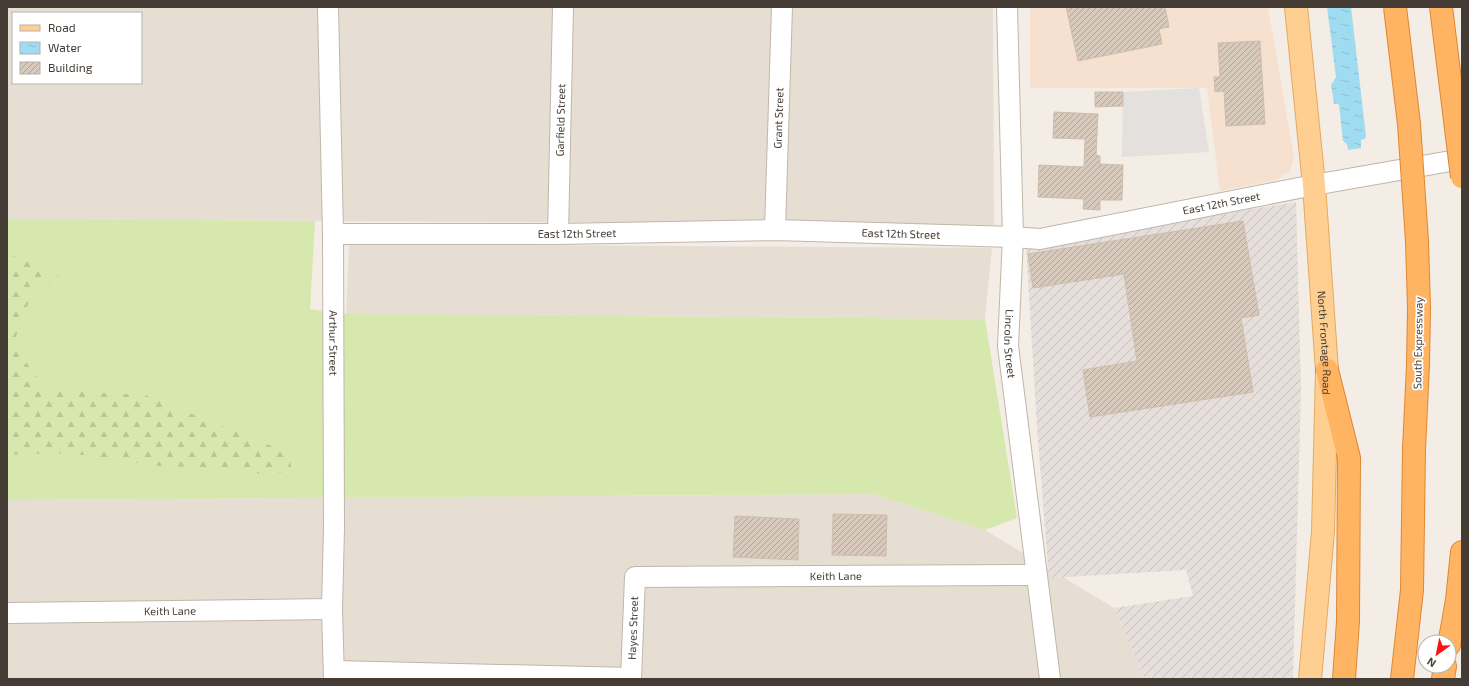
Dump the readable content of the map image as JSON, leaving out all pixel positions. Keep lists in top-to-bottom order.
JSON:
{
  "streets": {
    "highway": ["South Expressway"],
    "main road": ["North Frontage Road"],
    "street": [
      "Grant Street",
      "Garfield Street",
      "East 12th Street",
      "Arthur Street",
      "Lincoln Street",
      "Keith Lane",
      "Hayes Street"
    ]
  },
  "crossings": [
    ["Grant Street", "East 12th Street"],
    ["Garfield Street", "East 12th Street"],
    ["East 12th Street", "Arthur Street"],
    ["East 12th Street", "North Frontage Road"],
    ["East 12th Street", "Lincoln Street"],
    ["Arthur Street", "Keith Lane"],
    ["Lincoln Street", "Keith Lane"],
    ["Keith Lane", "Hayes Street"]
  ],
  "legend": ["Road", "Water", "Building"],
  "north": "bottom left"
}
